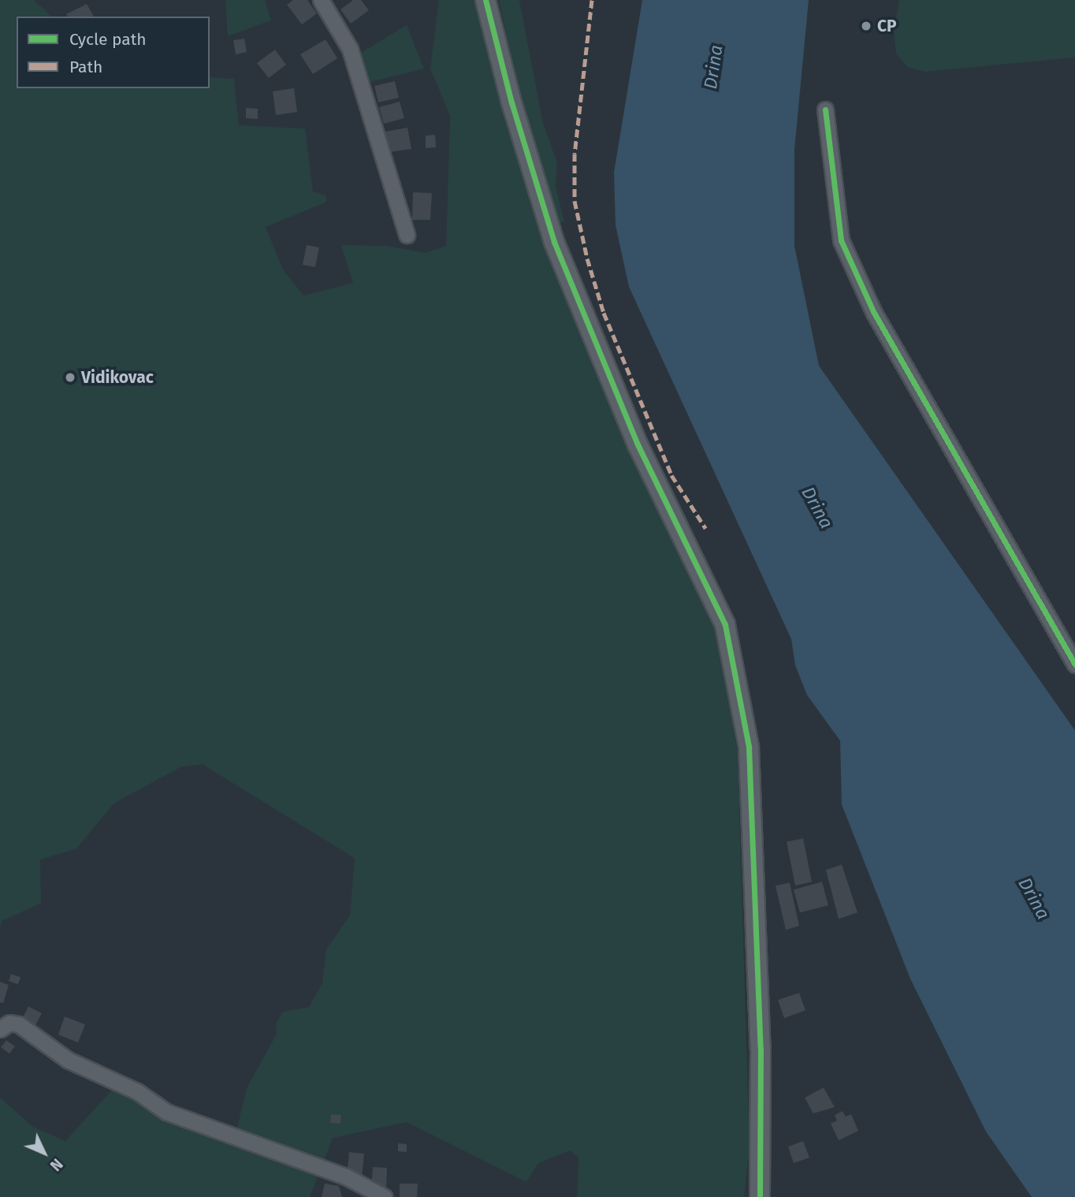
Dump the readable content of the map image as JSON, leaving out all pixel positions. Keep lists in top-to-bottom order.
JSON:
{
  "water": ["Drina"],
  "places": ["CP", "Vidikovac"],
  "legend": ["Cycle path", "Path"],
  "north": "bottom right"
}
